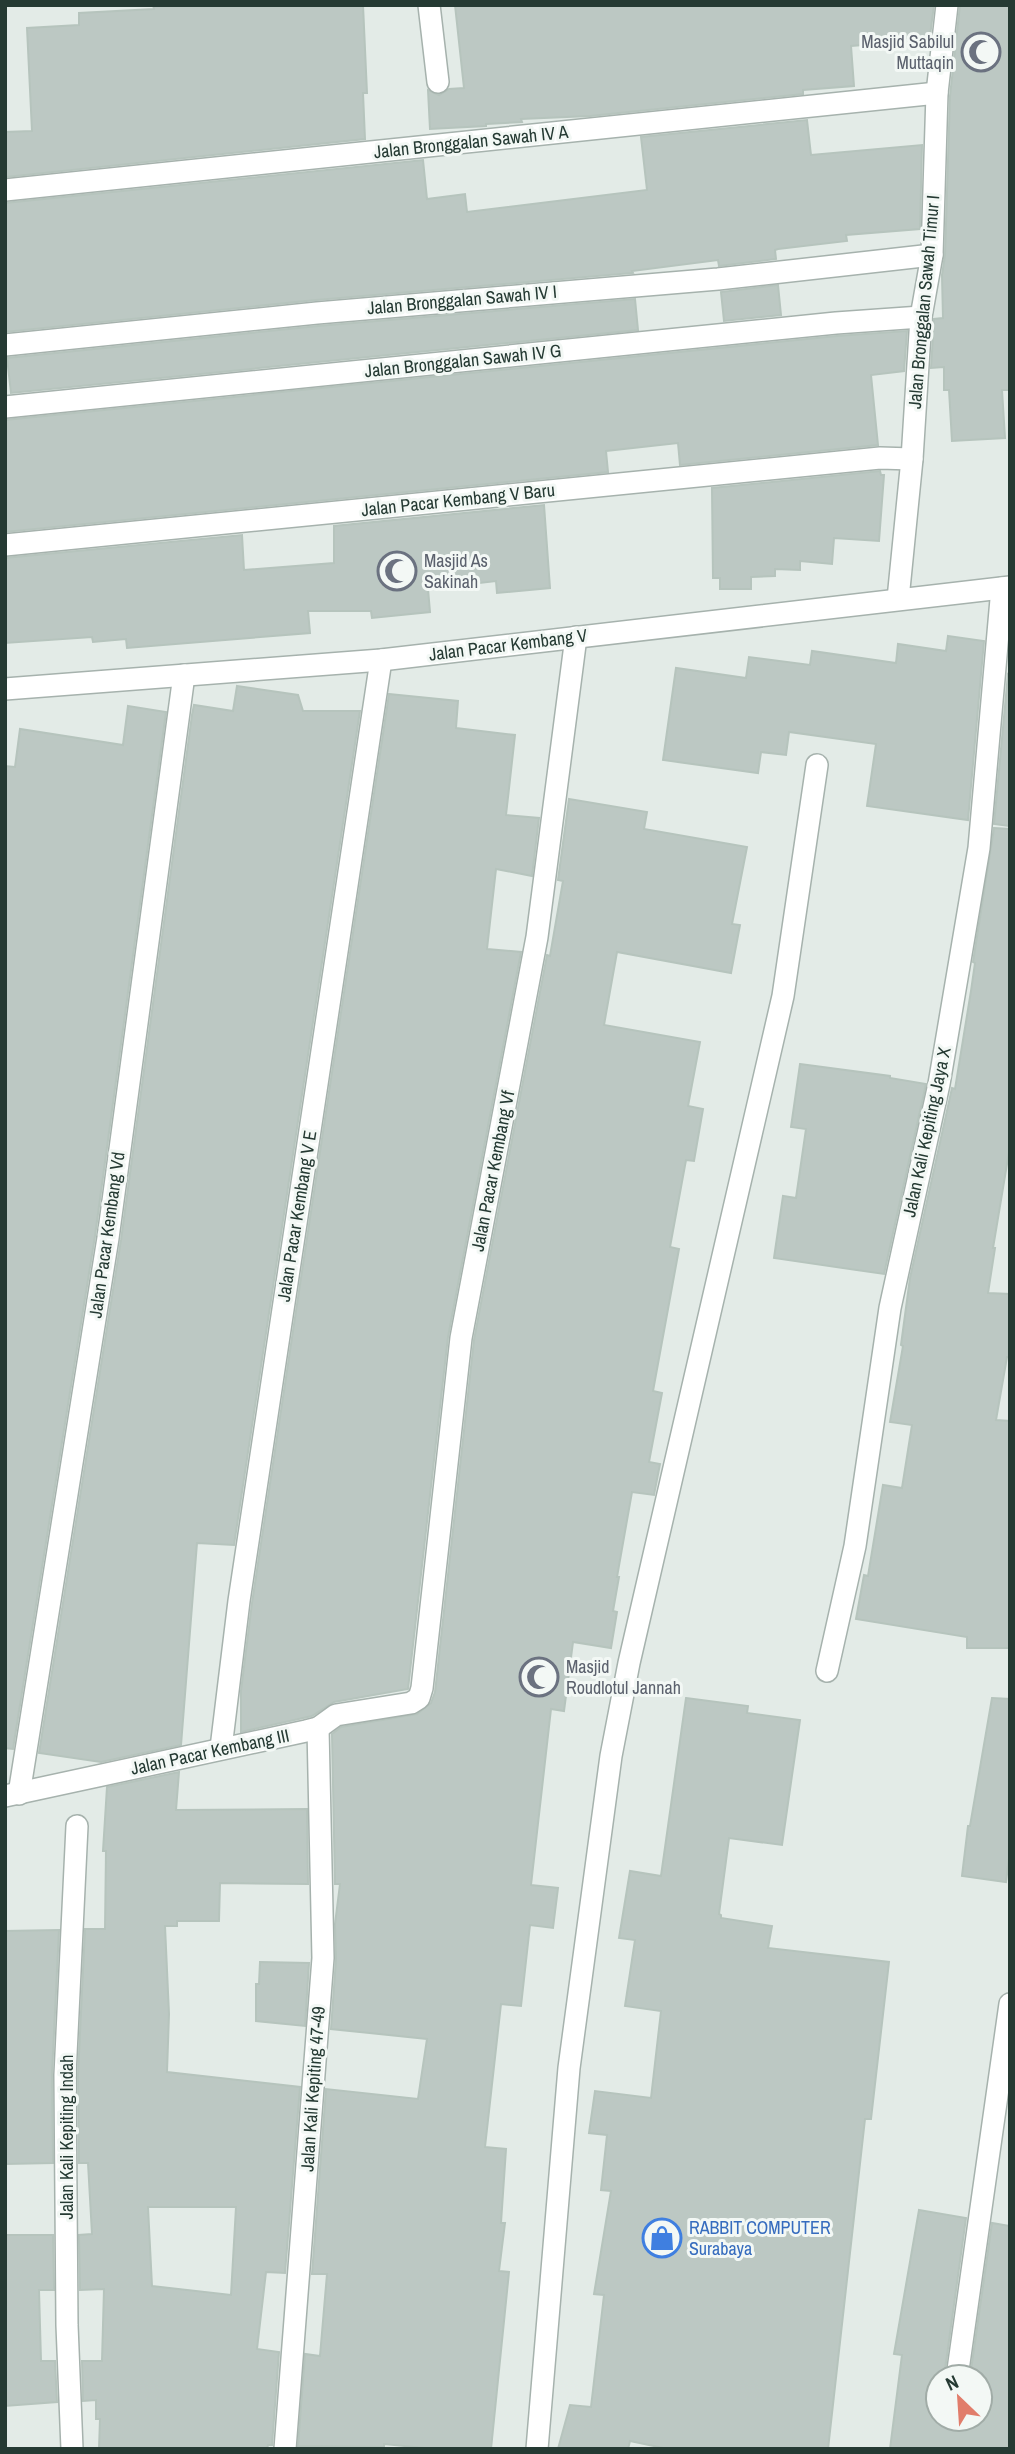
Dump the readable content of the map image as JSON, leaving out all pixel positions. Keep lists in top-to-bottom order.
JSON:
{
  "streets": {
    "street": [
      "Jalan Bronggalan Sawah IV A",
      "Jalan Bronggalan Sawah IV I",
      "Jalan Bronggalan Sawah Timur I",
      "Jalan Bronggalan Sawah IV G",
      "Jalan Pacar Kembang V Baru",
      "Jalan Pacar Kembang V",
      "Jalan Kali Kepiting Jaya X",
      "Jalan Pacar Kembang Vf",
      "Jalan Pacar Kembang V E",
      "Jalan Pacar Kembang Vd",
      "Jalan Pacar Kembang III",
      "Jalan Kali Kepiting 47-49",
      "Jalan Kali Kepiting Indah"
    ]
  },
  "crossings": [
    ["Jalan Bronggalan Sawah IV A", "Jalan Bronggalan Sawah Timur I"],
    ["Jalan Bronggalan Sawah IV I", "Jalan Bronggalan Sawah Timur I"],
    ["Jalan Bronggalan Sawah Timur I", "Jalan Bronggalan Sawah IV G"],
    ["Jalan Bronggalan Sawah Timur I", "Jalan Pacar Kembang V Baru"],
    ["Jalan Bronggalan Sawah Timur I", "Jalan Pacar Kembang V"],
    ["Jalan Pacar Kembang V", "Jalan Kali Kepiting Jaya X"],
    ["Jalan Pacar Kembang V", "Jalan Pacar Kembang Vf"],
    ["Jalan Pacar Kembang V", "Jalan Pacar Kembang V E"],
    ["Jalan Pacar Kembang V", "Jalan Pacar Kembang Vd"],
    ["Jalan Pacar Kembang Vf", "Jalan Pacar Kembang III"],
    ["Jalan Pacar Kembang V E", "Jalan Pacar Kembang III"],
    ["Jalan Pacar Kembang Vd", "Jalan Pacar Kembang III"],
    ["Jalan Pacar Kembang III", "Jalan Kali Kepiting 47-49"]
  ],
  "places": {
    "mosque": ["Masjid Sabilul Muttaqin", "Masjid As Sakinah", "Masjid Roudlotul Jannah"],
    "shop": ["RABBIT COMPUTER Surabaya"]
  },
  "north": "top left"
}
